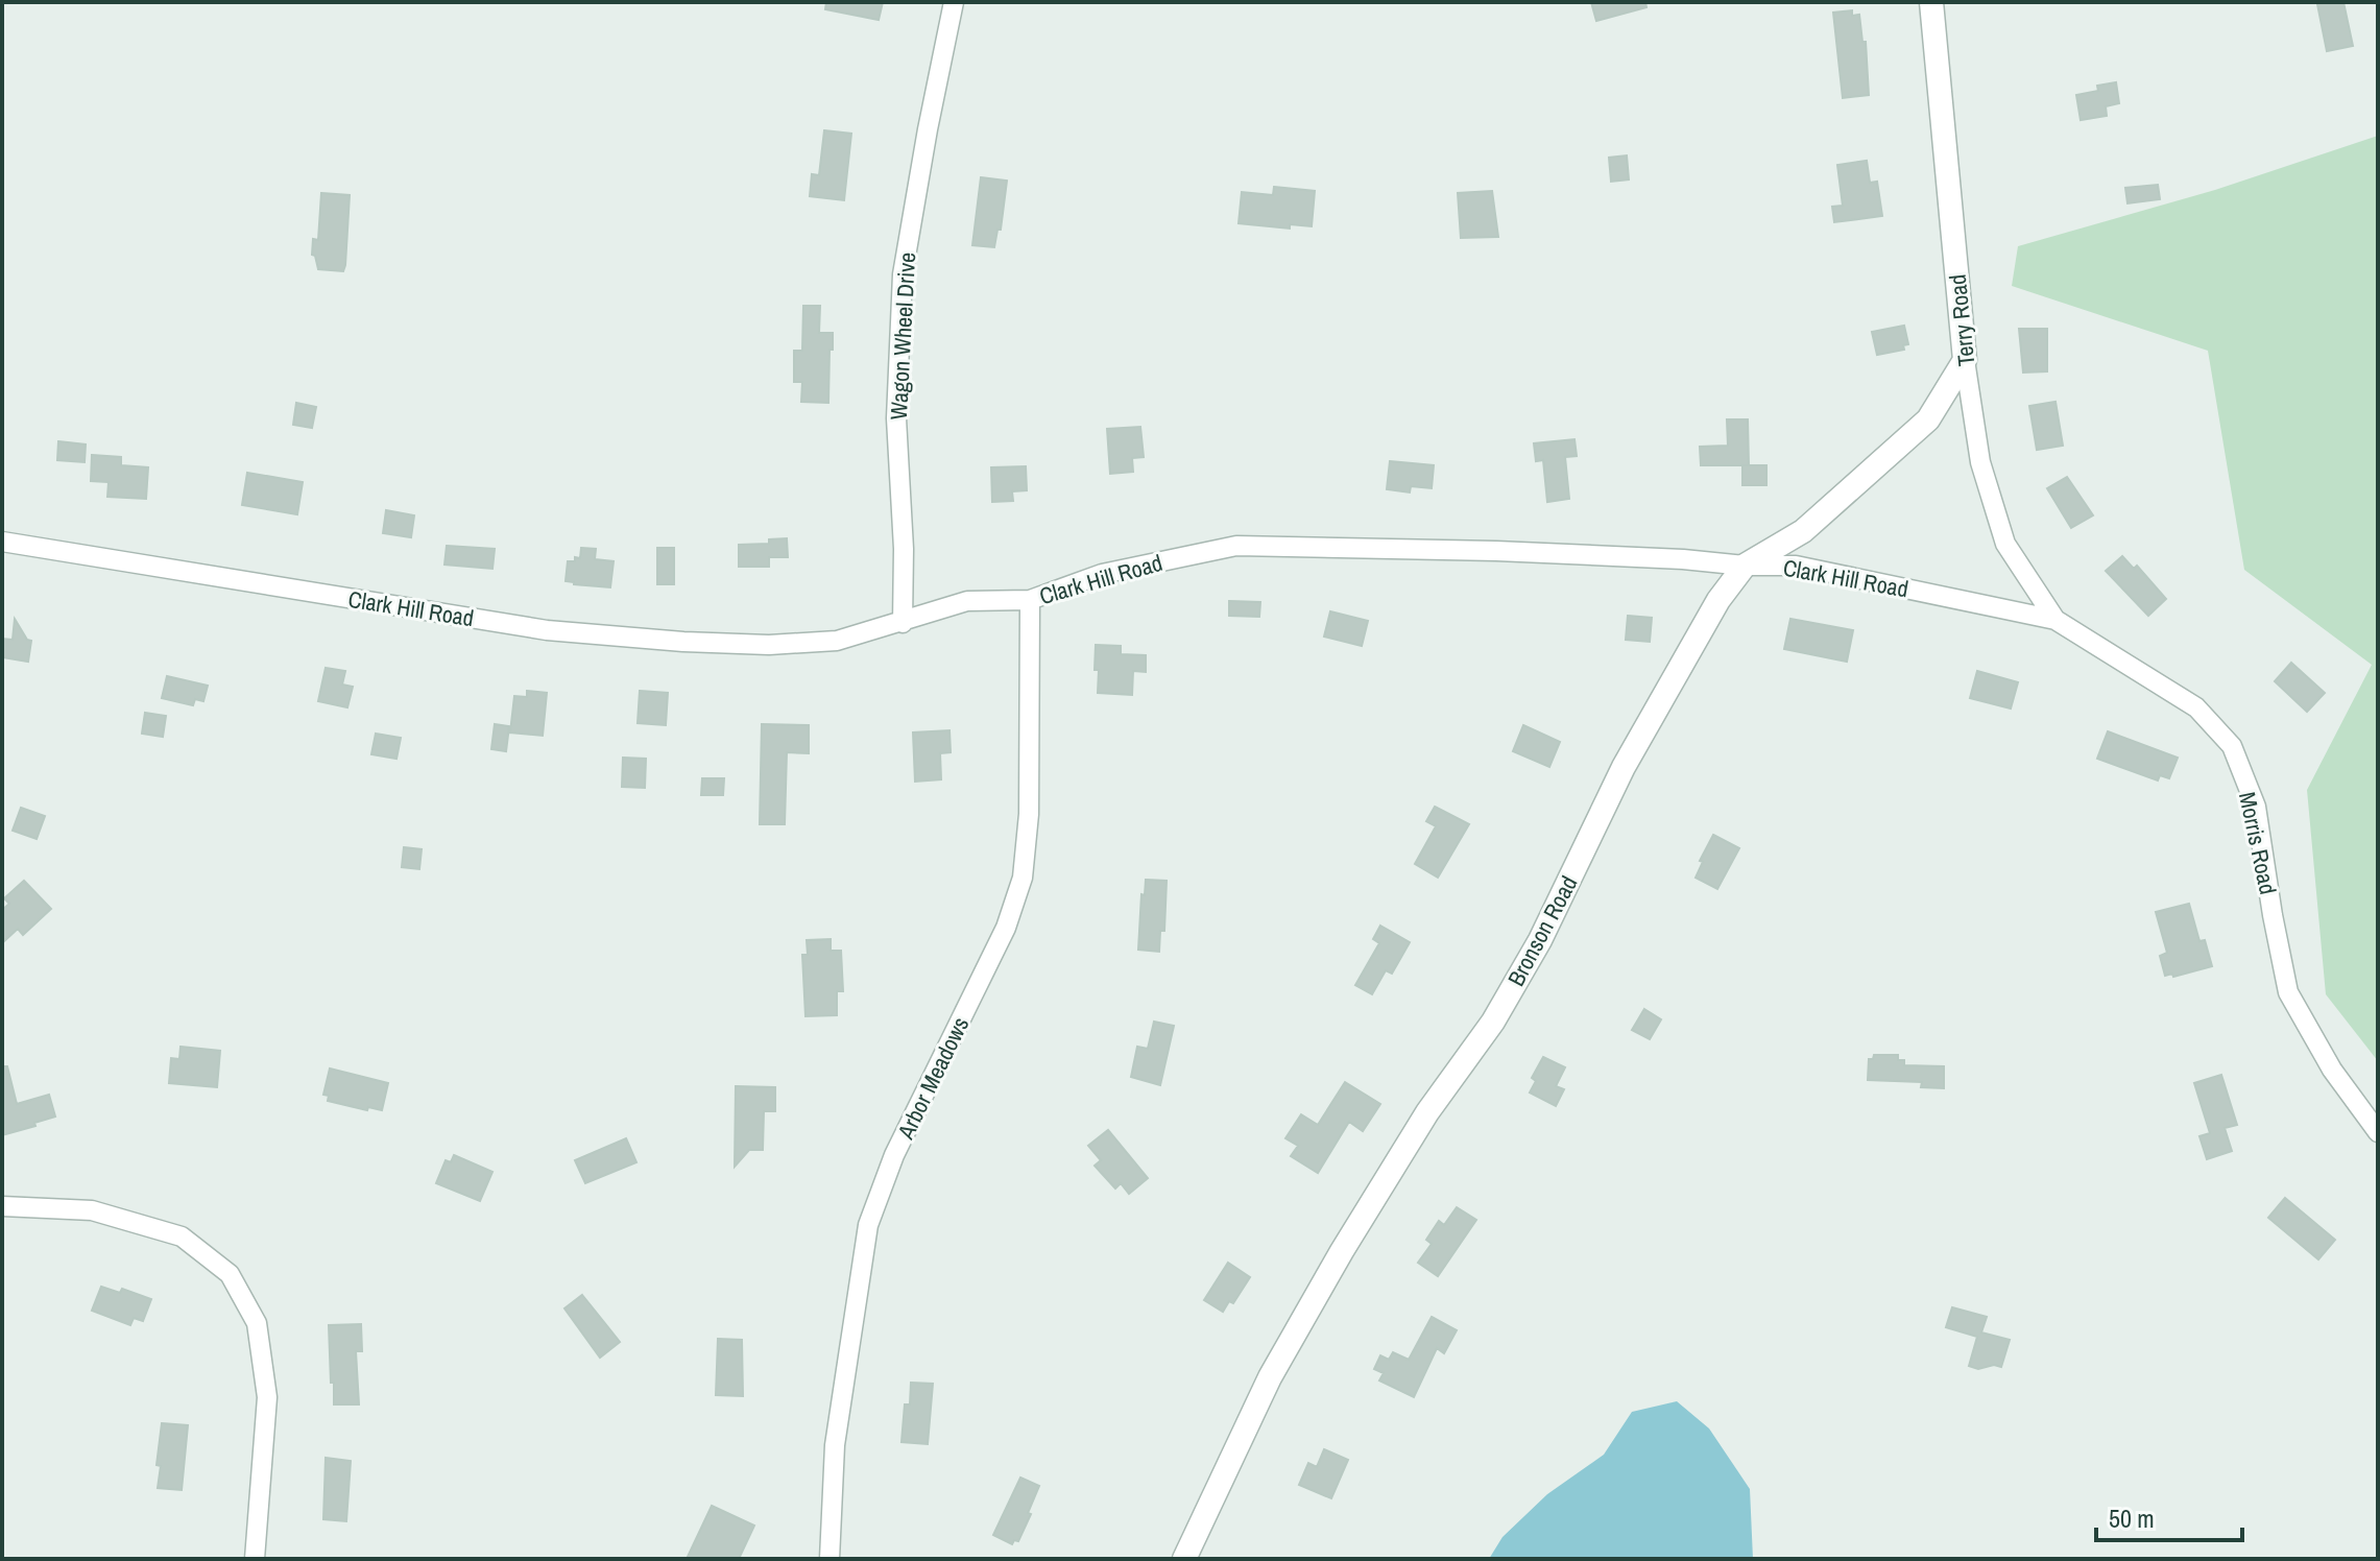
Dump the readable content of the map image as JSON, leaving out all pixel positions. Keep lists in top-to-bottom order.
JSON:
{
  "streets": {
    "street": [
      "Terry Road",
      "Wagon Wheel Drive",
      "Clark Hill Road",
      "Morris Road",
      "Bronson Road",
      "Arbor Meadows"
    ]
  },
  "crossings": [
    ["Terry Road", "Clark Hill Road"],
    ["Terry Road", "Morris Road"],
    ["Terry Road", "Bronson Road"],
    ["Wagon Wheel Drive", "Clark Hill Road"],
    ["Clark Hill Road", "Morris Road"],
    ["Clark Hill Road", "Bronson Road"],
    ["Clark Hill Road", "Arbor Meadows"]
  ],
  "scale_bar": "50 m"
}
